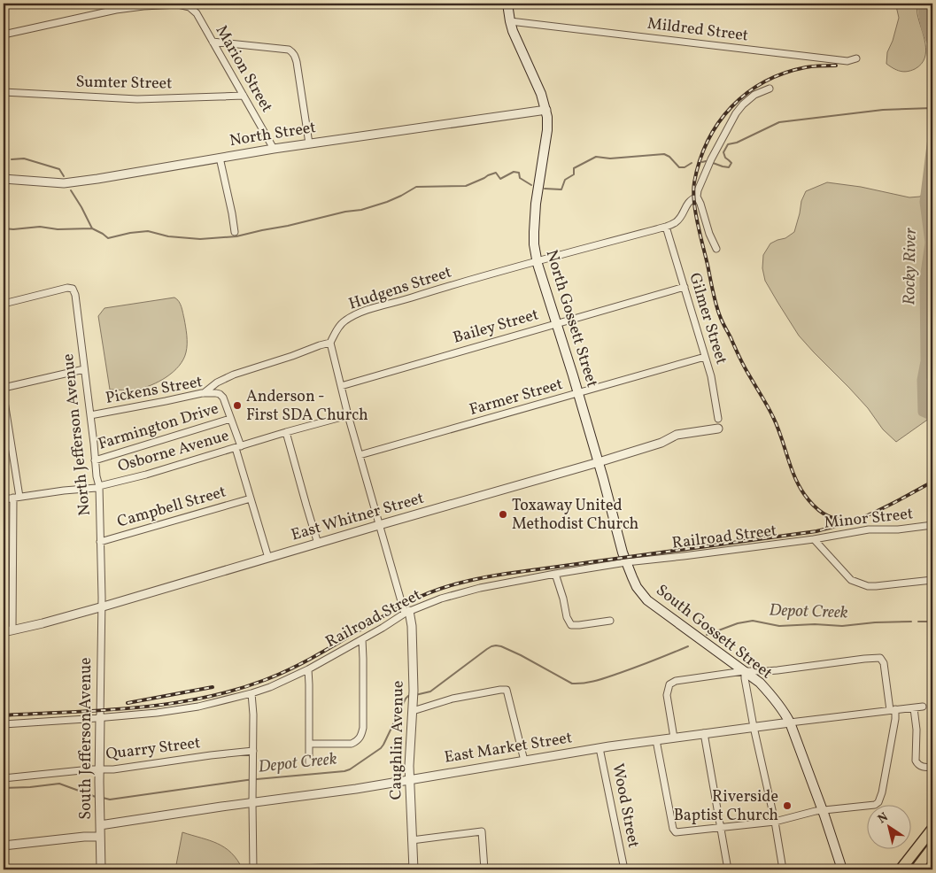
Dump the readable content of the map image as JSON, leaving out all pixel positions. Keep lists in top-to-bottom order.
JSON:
{
  "streets": {
    "main road": ["North Gossett Street", "South Gossett Street"],
    "street": [
      "Mildred Street",
      "Marion Street",
      "Sumter Street",
      "North Street",
      "Hudgens Street",
      "Gilmer Street",
      "Bailey Street",
      "Pickens Street",
      "Farmer Street",
      "Farmington Drive",
      "North Jefferson Avenue",
      "Osborne Avenue",
      "Campbell Street",
      "East Whitner Street",
      "Minor Street",
      "Railroad Street",
      "South Jefferson Avenue",
      "Caughlin Avenue",
      "East Market Street",
      "Quarry Street",
      "Wood Street"
    ]
  },
  "crossings": [
    ["Mildred Street", "North Gossett Street"],
    ["Marion Street", "Sumter Street"],
    ["Marion Street", "North Street"],
    ["North Street", "North Gossett Street"],
    ["Hudgens Street", "North Gossett Street"],
    ["Hudgens Street", "Gilmer Street"],
    ["North Gossett Street", "Bailey Street"],
    ["North Gossett Street", "Farmer Street"],
    ["North Gossett Street", "East Whitner Street"],
    ["North Gossett Street", "South Gossett Street"],
    ["Gilmer Street", "Bailey Street"],
    ["Gilmer Street", "Farmer Street"],
    ["Pickens Street", "Farmington Drive"],
    ["Pickens Street", "North Jefferson Avenue"],
    ["Pickens Street", "Osborne Avenue"],
    ["Pickens Street", "Campbell Street"],
    ["Pickens Street", "East Whitner Street"],
    ["Farmington Drive", "North Jefferson Avenue"],
    ["North Jefferson Avenue", "Osborne Avenue"],
    ["North Jefferson Avenue", "Campbell Street"],
    ["North Jefferson Avenue", "East Whitner Street"],
    ["North Jefferson Avenue", "South Jefferson Avenue"],
    ["East Whitner Street", "South Gossett Street"],
    ["East Whitner Street", "South Jefferson Avenue"],
    ["Minor Street", "Railroad Street"],
    ["Railroad Street", "South Gossett Street"],
    ["Railroad Street", "South Jefferson Avenue"],
    ["Railroad Street", "Caughlin Avenue"],
    ["South Gossett Street", "East Market Street"],
    ["South Jefferson Avenue", "East Market Street"],
    ["South Jefferson Avenue", "Quarry Street"],
    ["Caughlin Avenue", "East Market Street"],
    ["East Market Street", "Wood Street"]
  ],
  "water": ["Rocky River", "Depot Creek"],
  "places": ["Anderson - First SDA Church", "Toxaway United Methodist Church", "Riverside Baptist Church"],
  "north": "top left"
}
